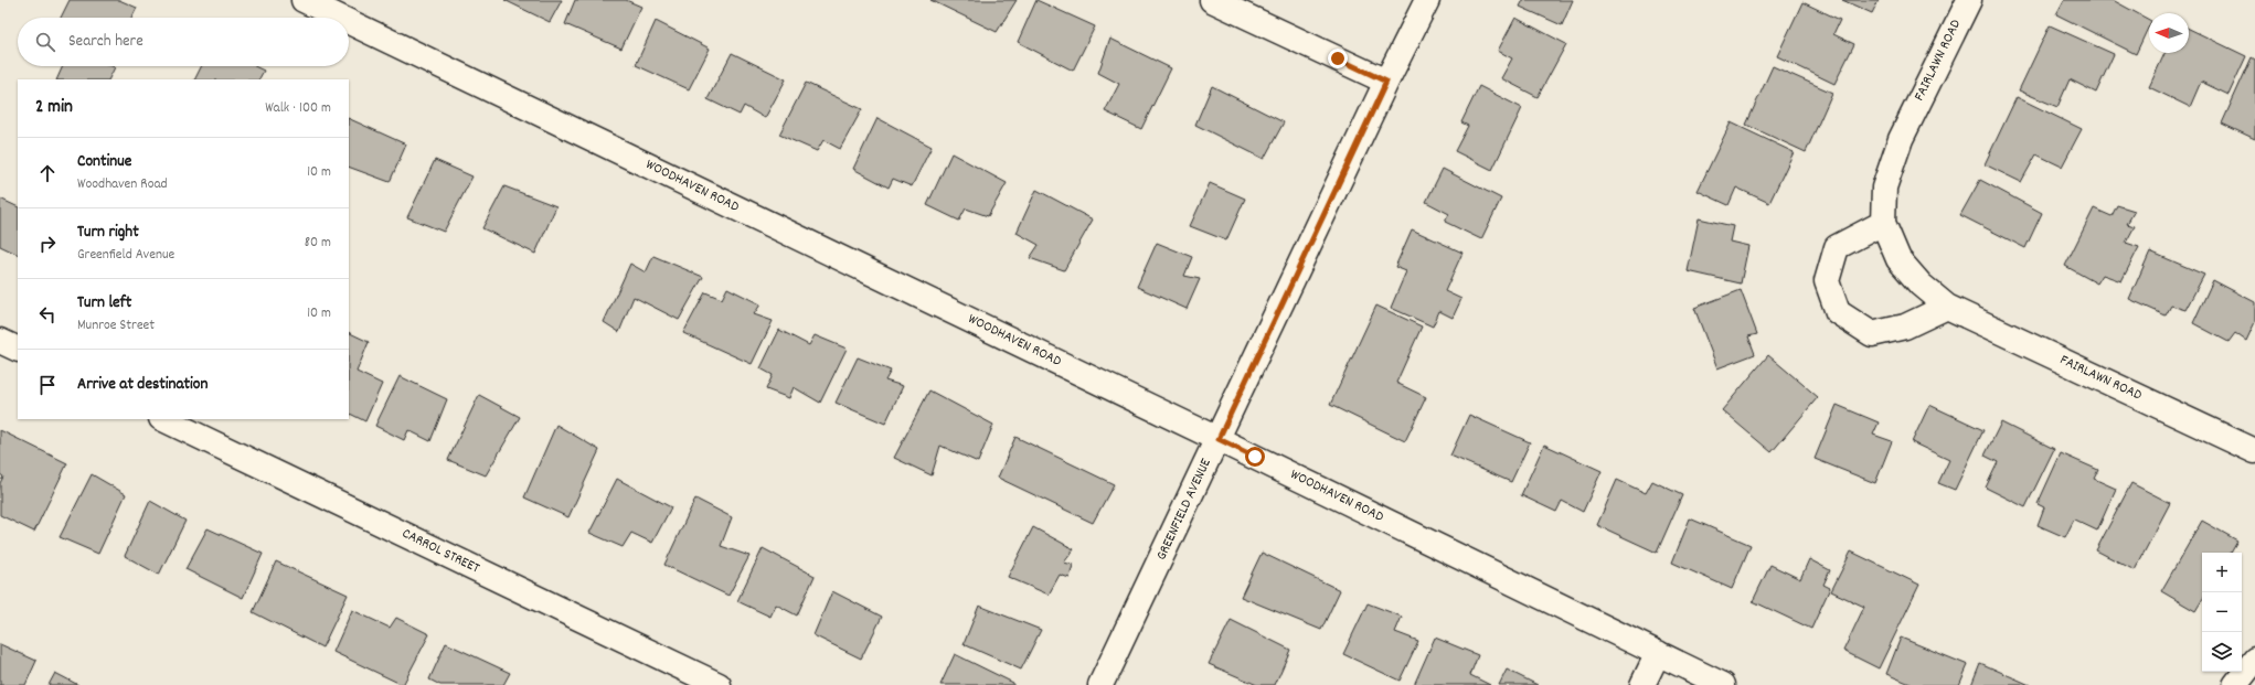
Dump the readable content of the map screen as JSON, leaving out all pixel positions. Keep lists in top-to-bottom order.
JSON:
{
  "streets": {
    "street": [
      "FAIRLAWN ROAD",
      "WOODHAVEN ROAD",
      "GREENFIELD AVENUE",
      "CARROL STREET"
    ]
  },
  "crossings": [
    ["WOODHAVEN ROAD", "GREENFIELD AVENUE"]
  ],
  "north": "left",
  "page": {
    "search": "Search here",
    "heading": ["2 min", "Walk · 100 m"],
    "list": [
      ["Continue", "Woodhaven Road", "10 m"],
      ["Turn right", "Greenfield Avenue", "80 m"],
      ["Turn left", "Munroe Street", "10 m"],
      "Arrive at destination"
    ],
    "map_buttons": ["+", "−"]
  }
}
